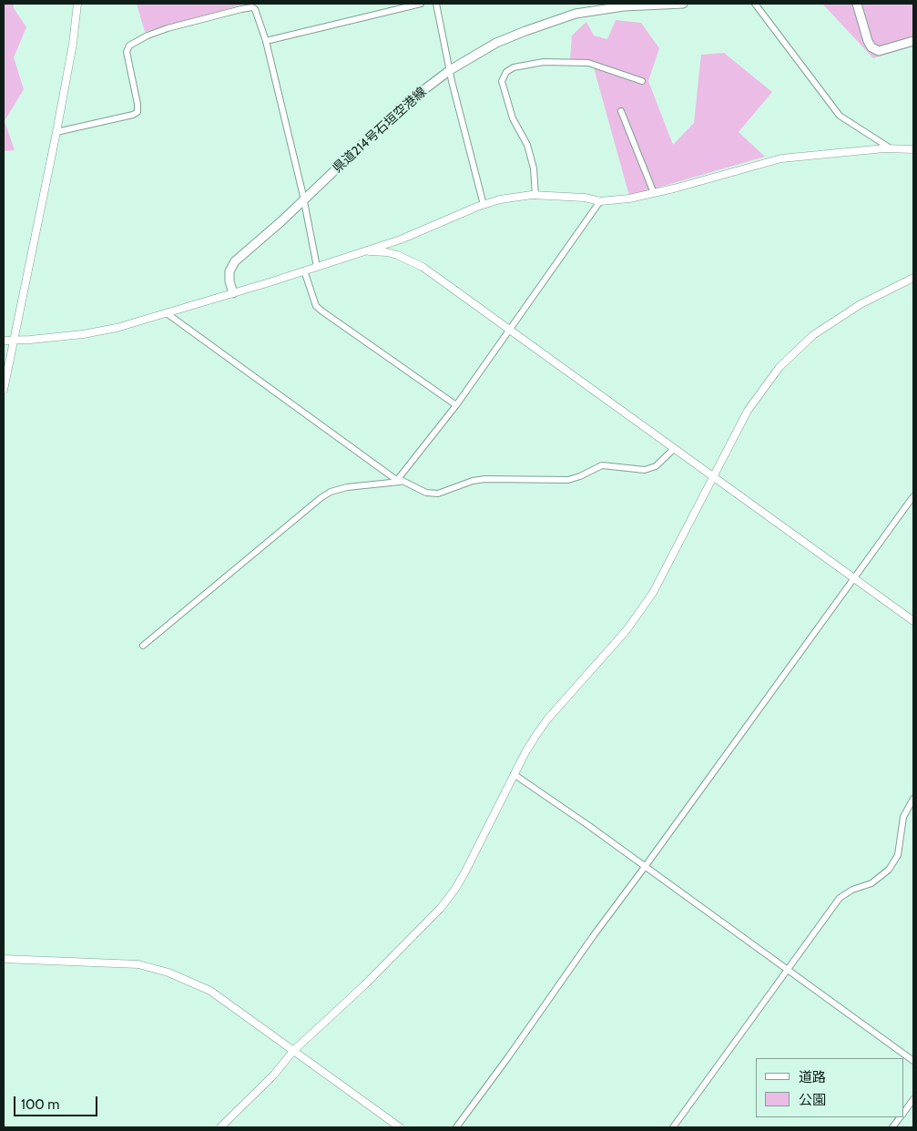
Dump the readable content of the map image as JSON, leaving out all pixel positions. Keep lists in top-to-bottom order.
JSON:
{
  "streets": {
    "main road": ["県道214号石垣空港線"]
  },
  "legend": ["道路", "公園"],
  "scale_bar": "100 m"
}
